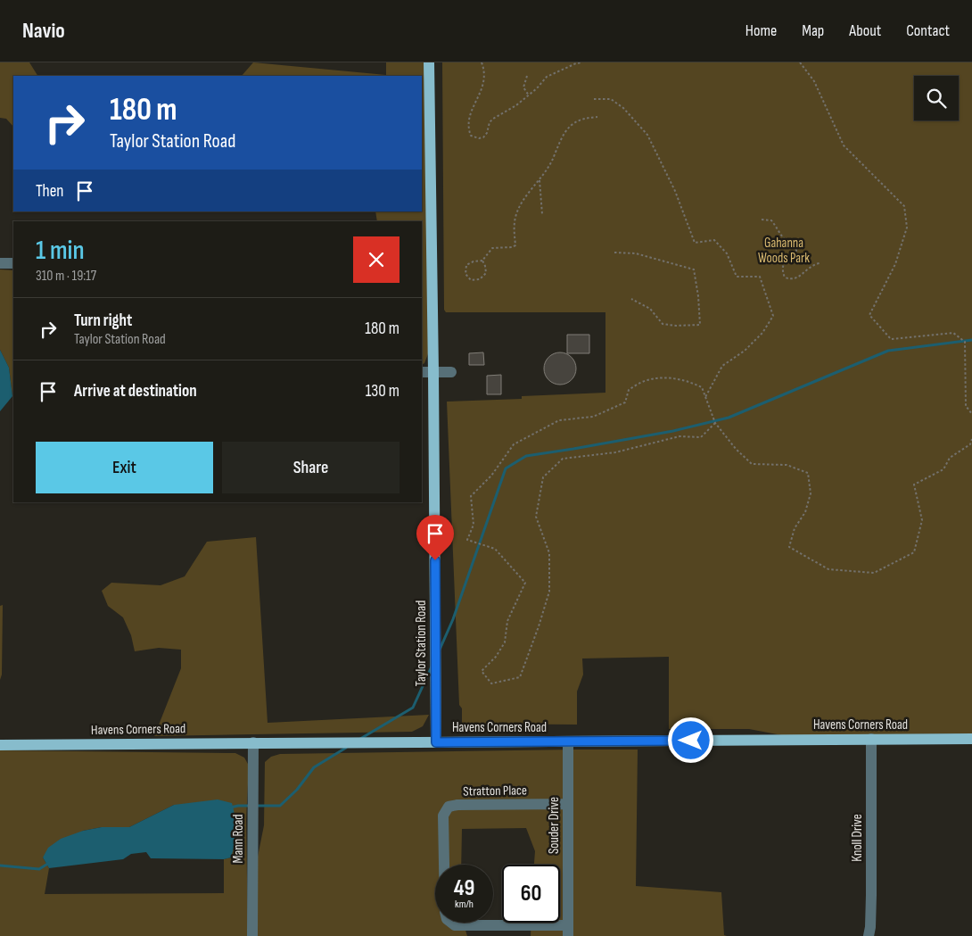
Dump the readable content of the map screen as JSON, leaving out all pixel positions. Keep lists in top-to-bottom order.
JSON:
{
  "streets": {
    "main road": ["Taylor Station Road", "Havens Corners Road"],
    "street": [
      "Stratton Place",
      "Souder Drive",
      "Knoll Drive",
      "Mann Road"
    ]
  },
  "crossings": [
    ["Taylor Station Road", "Havens Corners Road"],
    ["Havens Corners Road", "Souder Drive"],
    ["Havens Corners Road", "Knoll Drive"],
    ["Havens Corners Road", "Mann Road"],
    ["Stratton Place", "Souder Drive"]
  ],
  "parks": ["Gahanna Woods Park"],
  "page": {
    "header": "Navio",
    "nav": [
      "Home",
      "Map",
      "About",
      "Contact"
    ],
    "turn": ["180 m", "Taylor Station Road"],
    "then": "Then",
    "heading": ["1 min", "310 m · 19:17"],
    "list": [
      {
        "name": "Turn right",
        "note": "Taylor Station Road",
        "value": "180 m"
      },
      {
        "name": "Arrive at destination",
        "value": "130 m"
      }
    ],
    "buttons": ["Exit", "Share"],
    "speed": "49 km/h",
    "limit": "60"
  }
}
